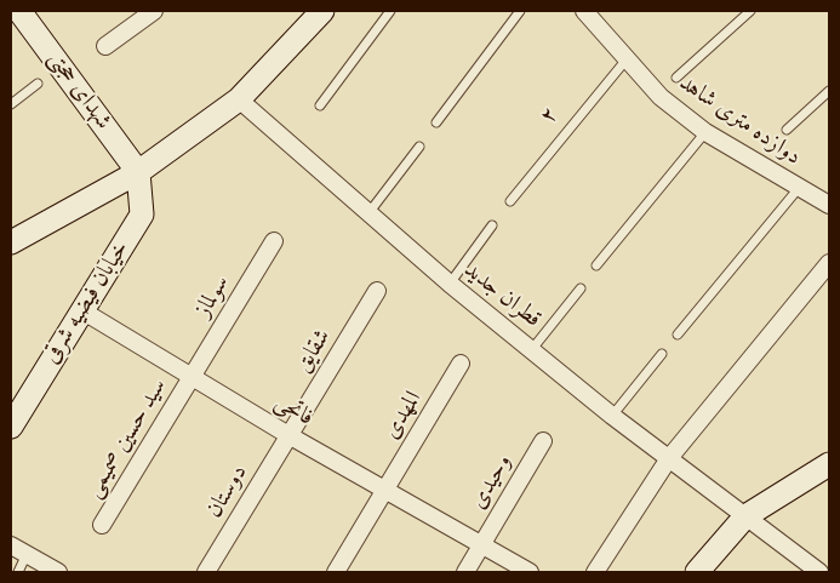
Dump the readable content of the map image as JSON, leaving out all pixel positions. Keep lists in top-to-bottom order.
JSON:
{
  "streets": {
    "street": [
      "شهدای حجتی",
      "دوازده متری شاهد",
      "قطران جدید",
      "سولماز",
      "خیابان فیضیه شرقی",
      "شقایق",
      "فاتحی",
      "المهدی",
      "سید حسین صمیمی",
      "وحیدی",
      "دوستان"
    ],
    "lane": ["۲"]
  },
  "crossings": [
    ["شهدای حجتی", "خیابان فیضیه شرقی"],
    ["۲", "دوازده متری شاهد"],
    ["سولماز", "فاتحی"],
    ["سولماز", "سید حسین صمیمی"],
    ["خیابان فیضیه شرقی", "فاتحی"],
    ["شقایق", "فاتحی"],
    ["شقایق", "دوستان"],
    ["فاتحی", "المهدی"],
    ["فاتحی", "سید حسین صمیمی"],
    ["فاتحی", "وحیدی"],
    ["فاتحی", "دوستان"]
  ]
}
